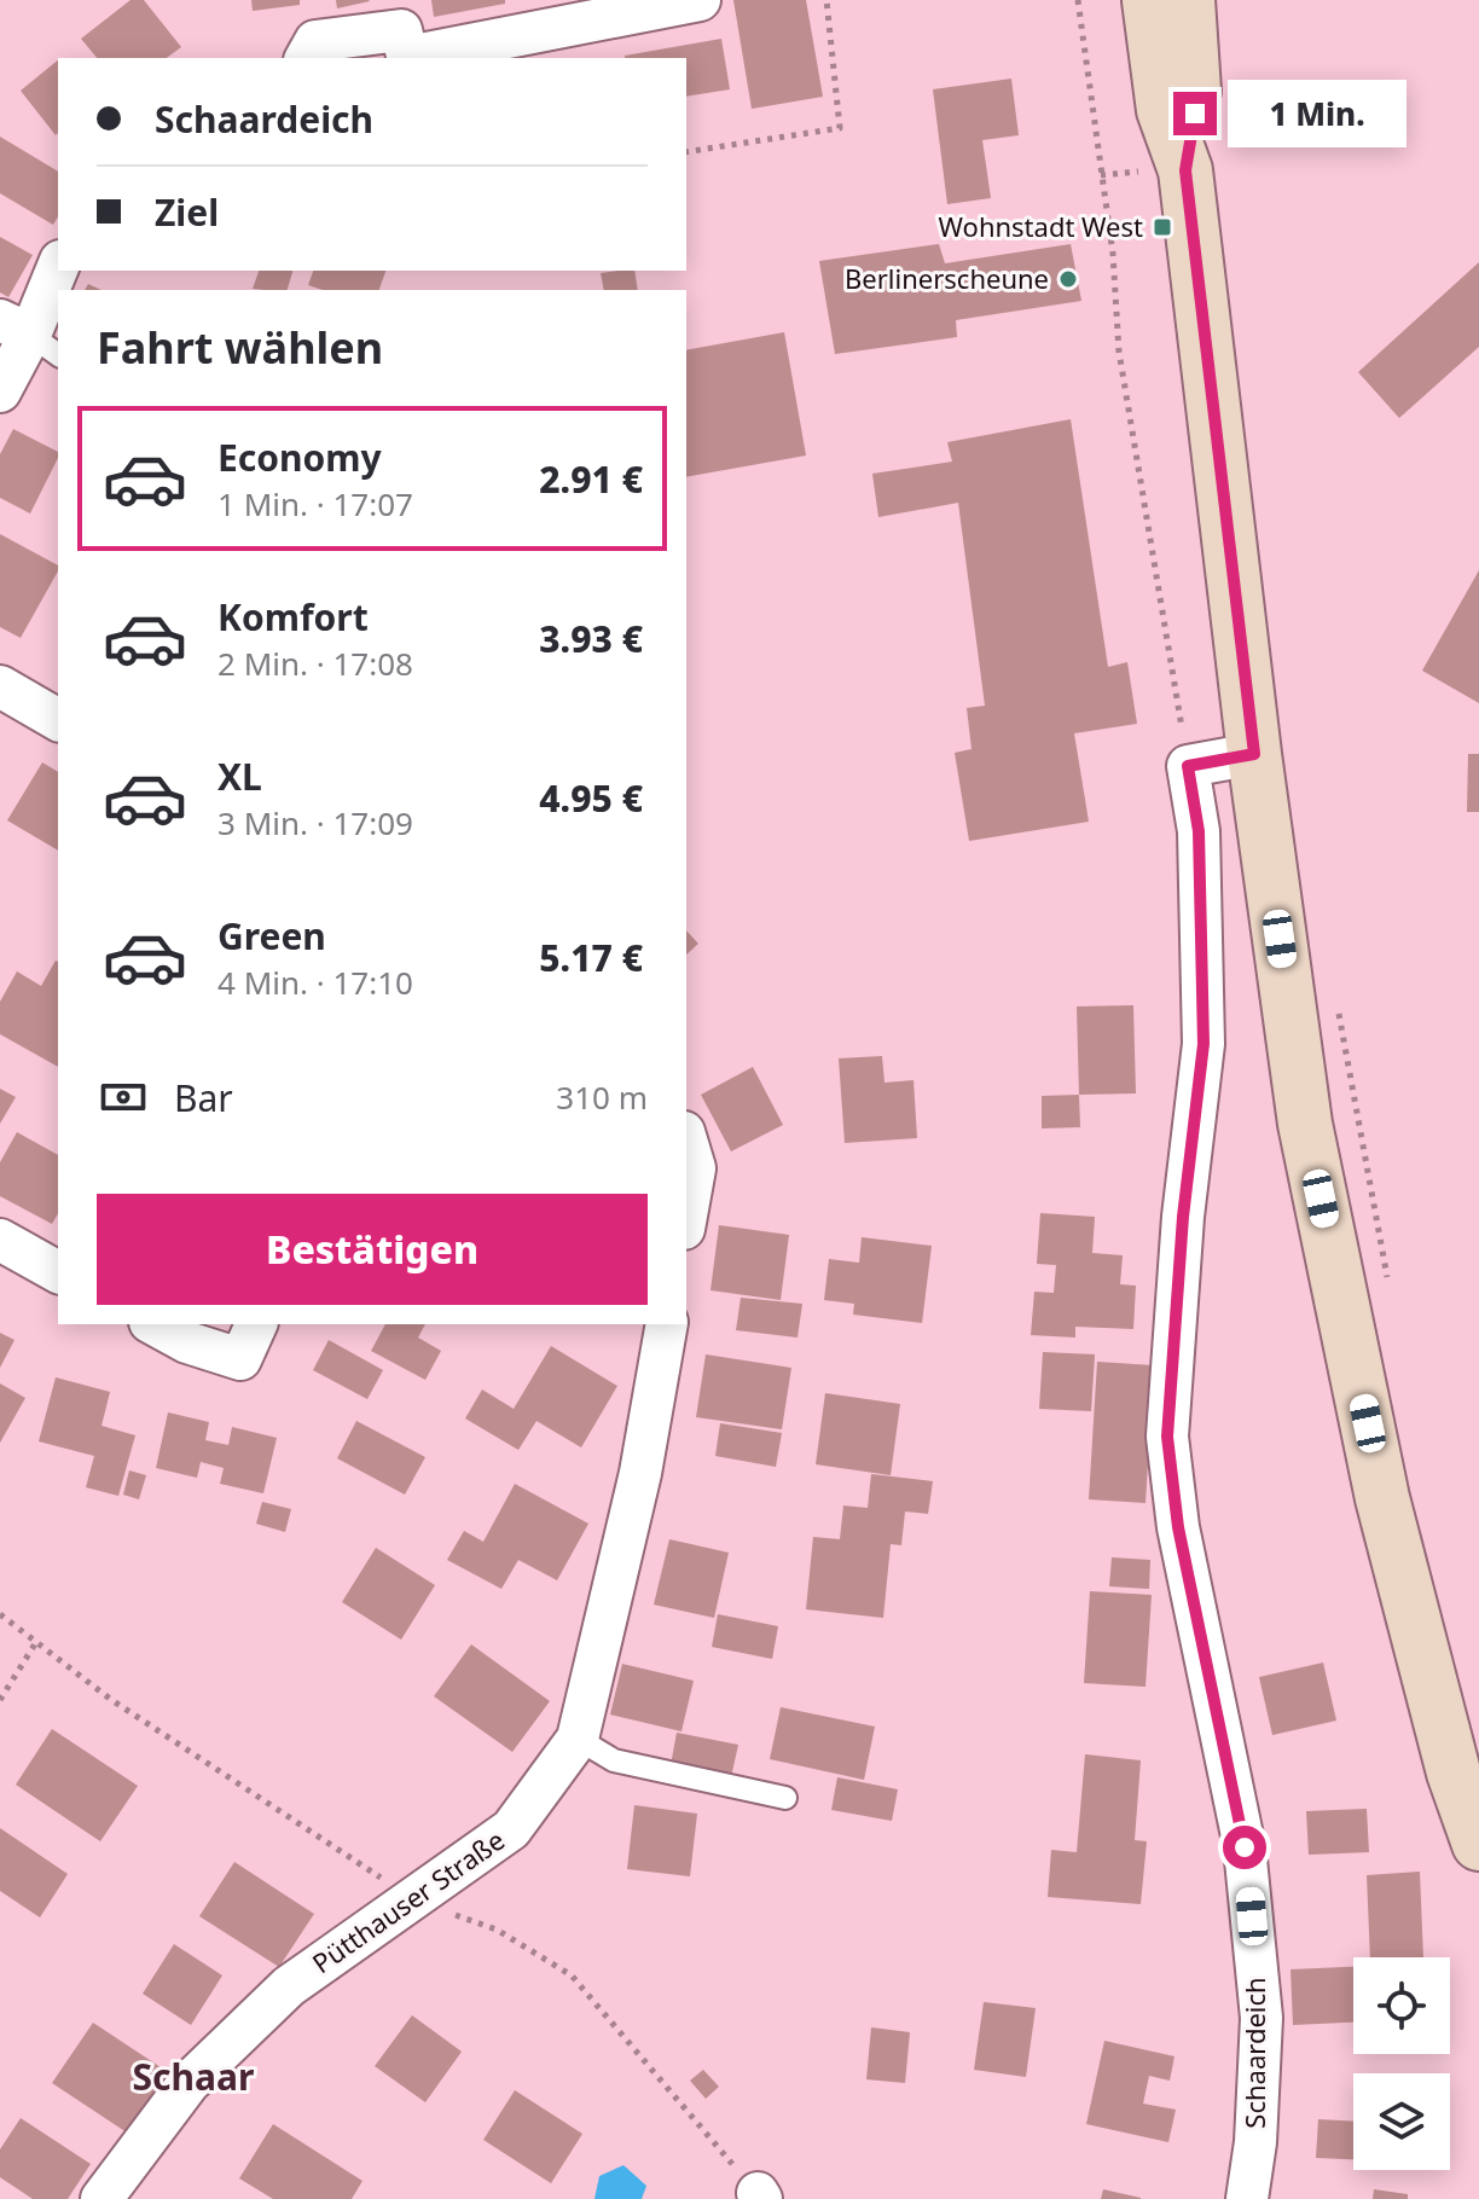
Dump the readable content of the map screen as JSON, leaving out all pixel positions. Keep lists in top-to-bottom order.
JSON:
{
  "streets": {
    "street": ["Pütthauser Straße", "Schaardeich"]
  },
  "districts": ["Schaar"],
  "places": {
    "transit": ["Wohnstadt West"],
    "other": ["Berlinerscheune"]
  },
  "page": {
    "banner": ["Schaardeich", "Ziel"],
    "bubble": "1 Min.",
    "heading": "Fahrt wählen",
    "list": [
      {
        "name": "Economy",
        "note": "1 Min. · 17:07",
        "value": "2.91 €"
      },
      {
        "name": "Komfort",
        "note": "2 Min. · 17:08",
        "value": "3.93 €"
      },
      {
        "name": "XL",
        "note": "3 Min. · 17:09",
        "value": "4.95 €"
      },
      {
        "name": "Green",
        "note": "4 Min. · 17:10",
        "value": "5.17 €"
      }
    ],
    "pay": ["Bar", "310 m"],
    "buttons": "Bestätigen"
  }
}
